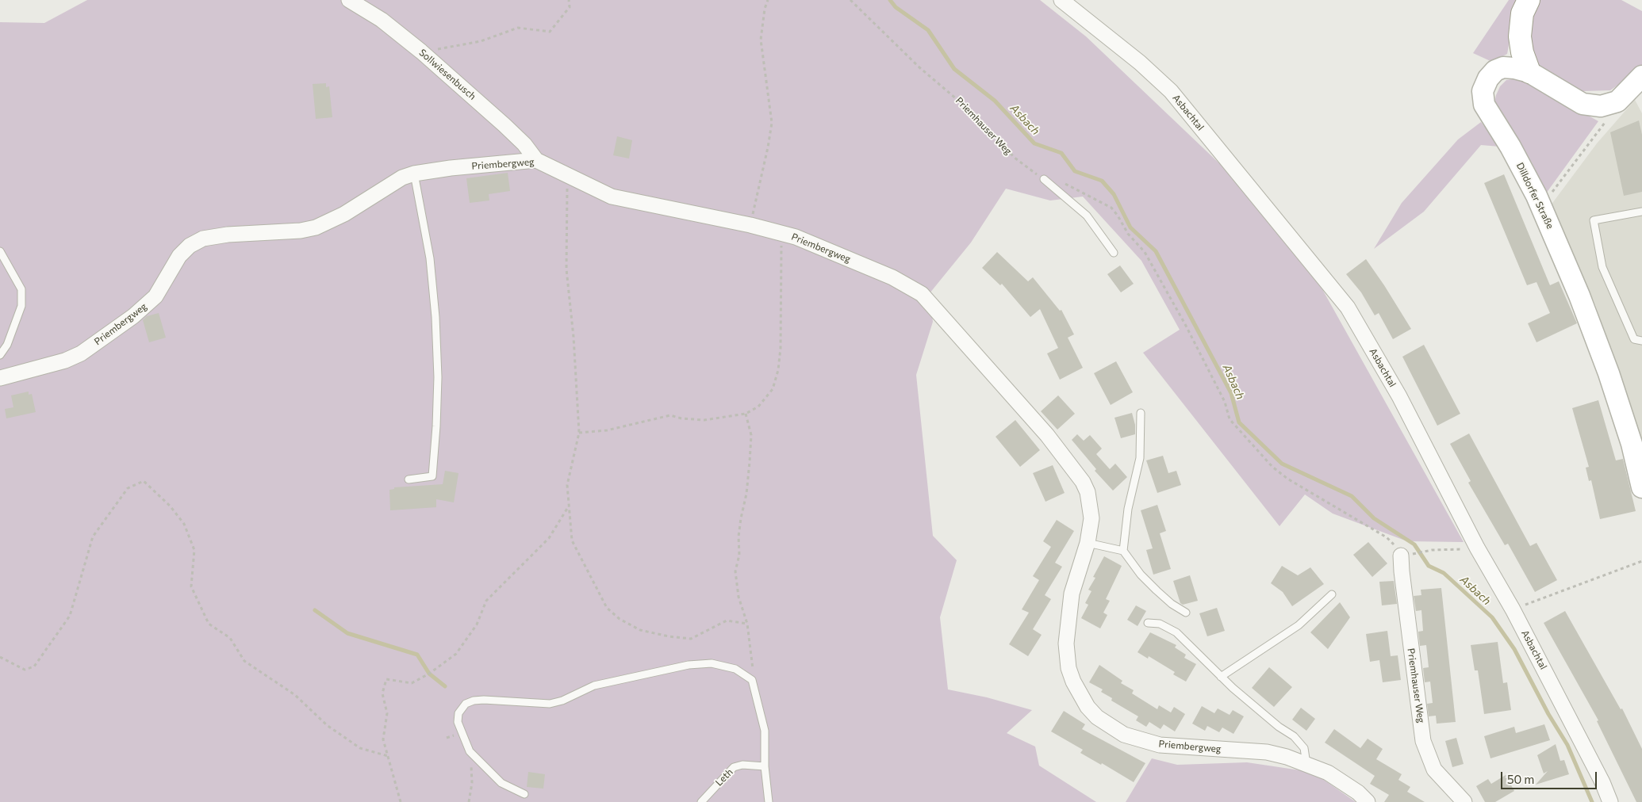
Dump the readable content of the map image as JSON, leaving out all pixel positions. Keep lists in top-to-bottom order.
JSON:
{
  "streets": {
    "main road": ["Dilldorfer Straße"],
    "street": [
      "Sollwiesenbusch",
      "Asbachtal",
      "Priemhauser Weg",
      "Priembergweg"
    ],
    "lane": ["Leth"]
  },
  "crossings": [
    ["Sollwiesenbusch", "Priembergweg"]
  ],
  "water": ["Asbach"],
  "scale_bar": "50 m"
}
